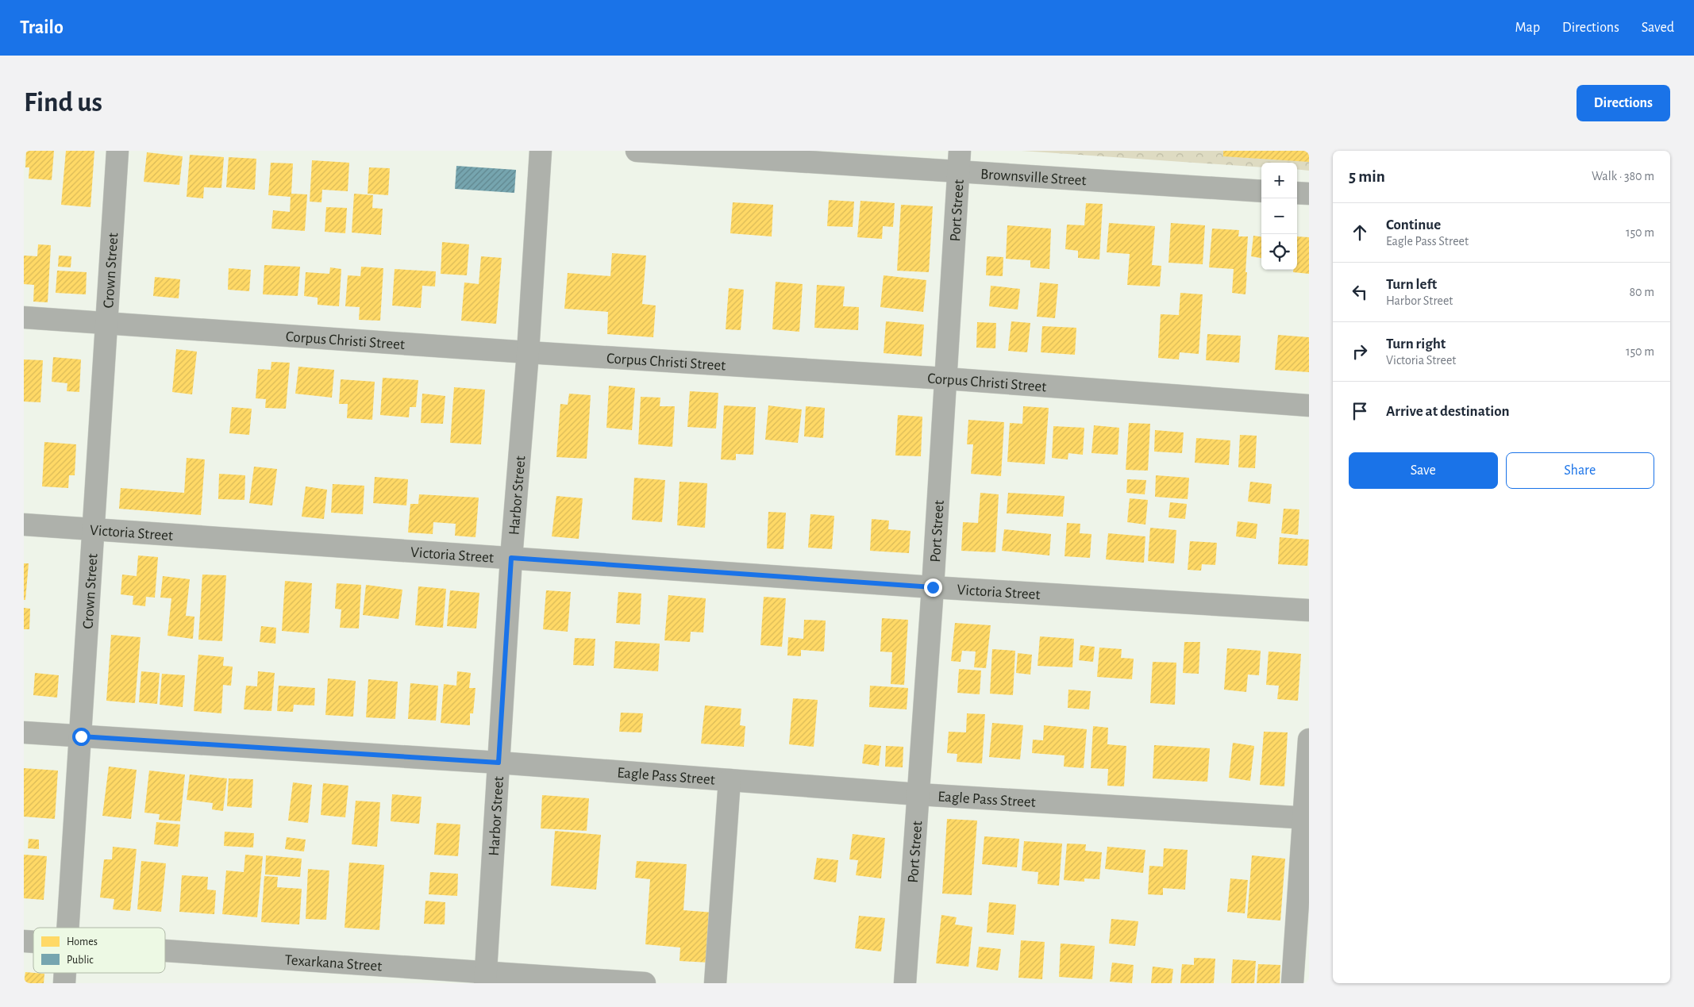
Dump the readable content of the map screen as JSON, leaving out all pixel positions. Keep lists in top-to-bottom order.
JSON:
{
  "streets": {
    "street": [
      "Brownsville Street",
      "Port Street",
      "Crown Street",
      "Corpus Christi Street",
      "Harbor Street",
      "Victoria Street",
      "Eagle Pass Street",
      "Texarkana Street"
    ]
  },
  "crossings": [
    ["Brownsville Street", "Port Street"],
    ["Port Street", "Corpus Christi Street"],
    ["Port Street", "Victoria Street"],
    ["Port Street", "Eagle Pass Street"],
    ["Crown Street", "Corpus Christi Street"],
    ["Crown Street", "Victoria Street"],
    ["Crown Street", "Eagle Pass Street"],
    ["Corpus Christi Street", "Harbor Street"],
    ["Harbor Street", "Victoria Street"],
    ["Harbor Street", "Eagle Pass Street"],
    ["Harbor Street", "Texarkana Street"]
  ],
  "legend": ["Homes", "Public"],
  "page": {
    "header": "Trailo",
    "nav": ["Map", "Directions", "Saved"],
    "buttons": [
      "Directions",
      ["Save", "Share"]
    ],
    "title": "Find us",
    "heading": ["5 min", "Walk · 380 m"],
    "map_buttons": ["+", "−"],
    "list": [
      ["Continue", "Eagle Pass Street", "150 m"],
      ["Turn left", "Harbor Street", "80 m"],
      ["Turn right", "Victoria Street", "150 m"],
      "Arrive at destination"
    ]
  }
}
